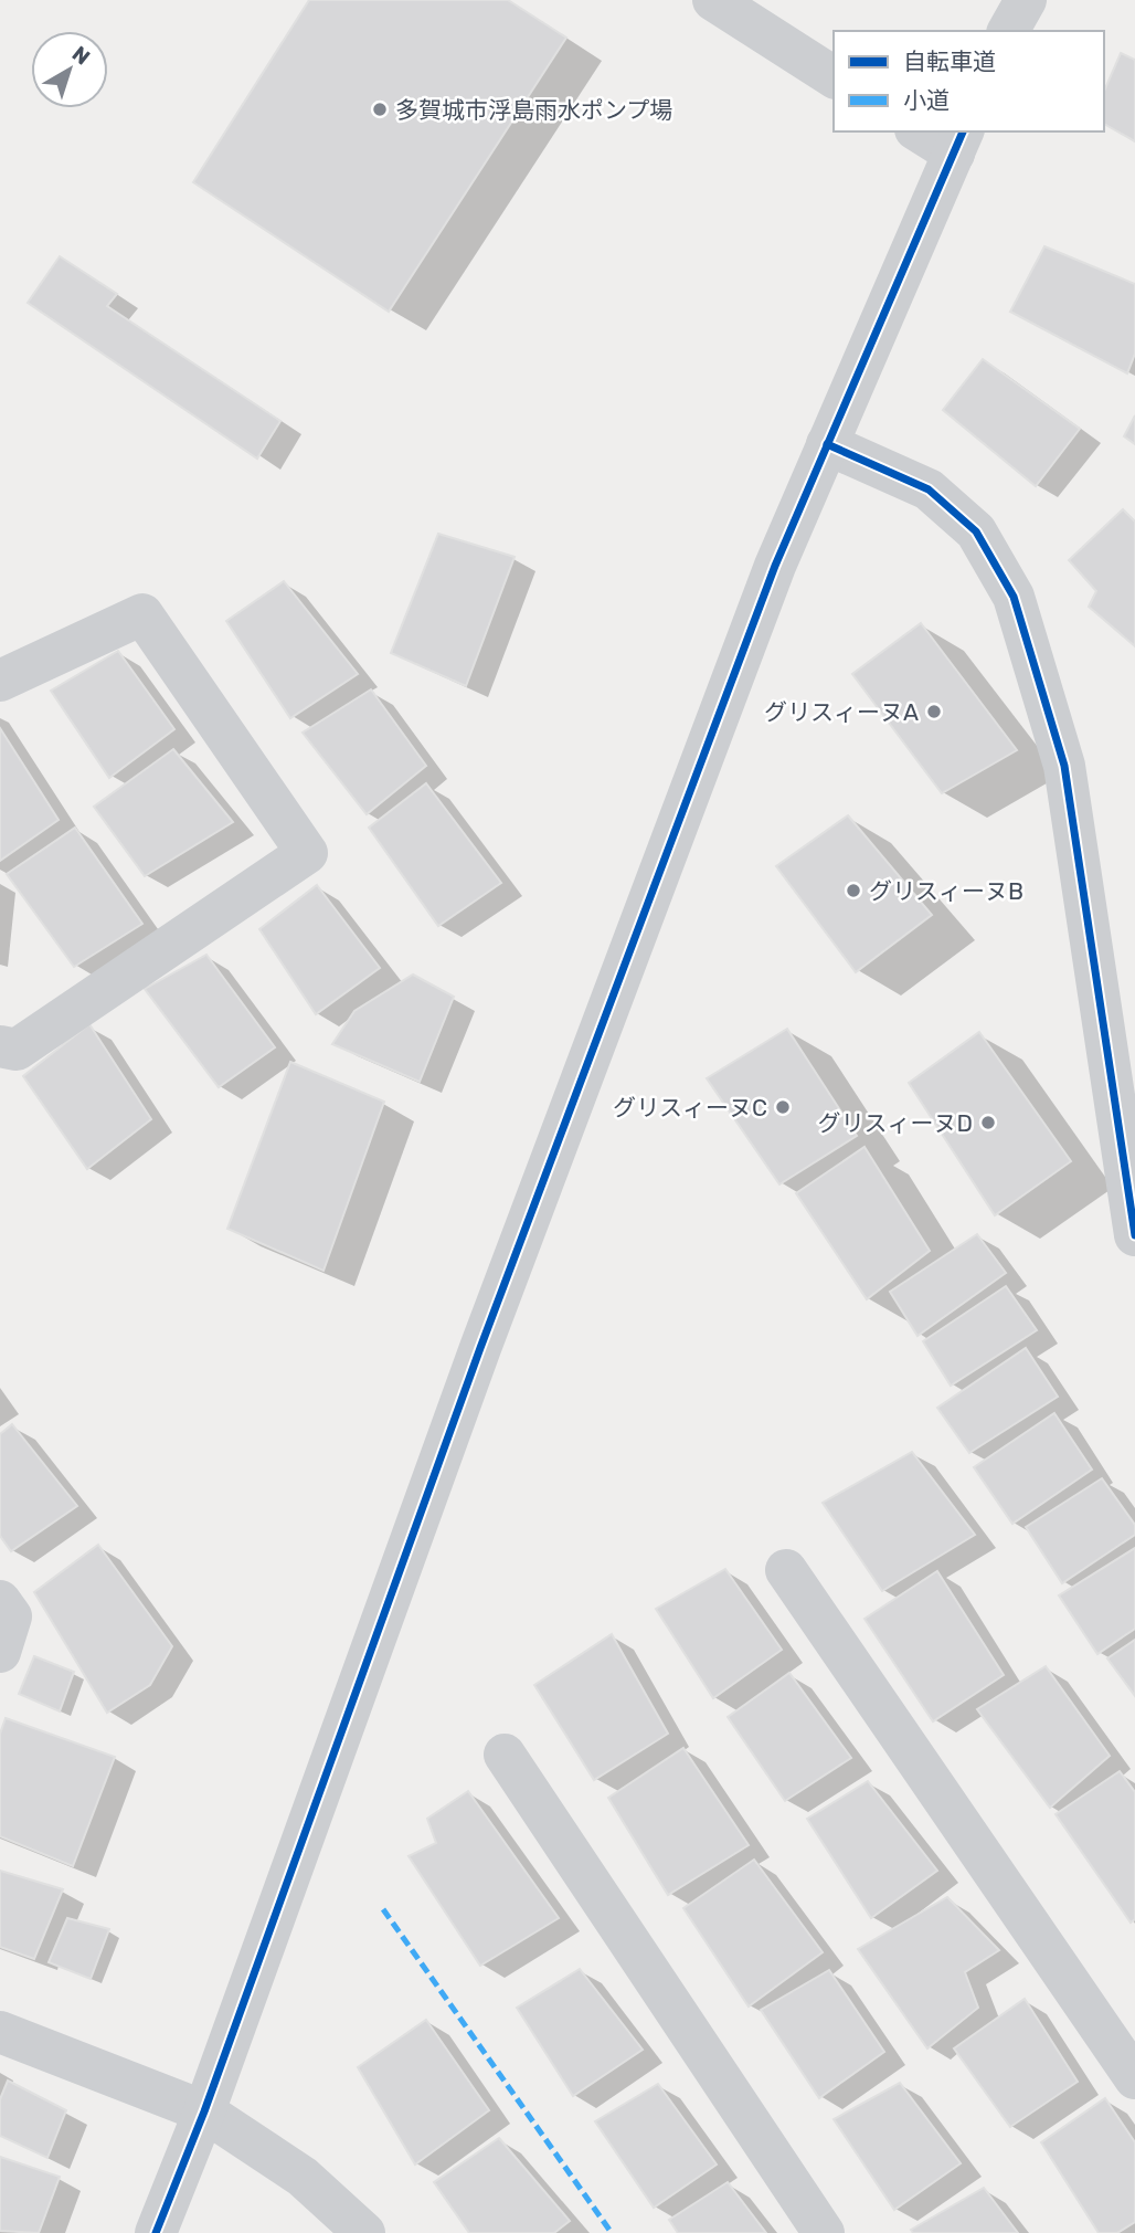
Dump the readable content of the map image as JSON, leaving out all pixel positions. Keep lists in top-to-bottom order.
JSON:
{
  "places": [
    "多賀城市浮島雨水ポンプ場",
    "グリスィーヌA",
    "グリスィーヌB",
    "グリスィーヌC",
    "グリスィーヌD"
  ],
  "legend": ["自転車道", "小道"],
  "north": "top right"
}
